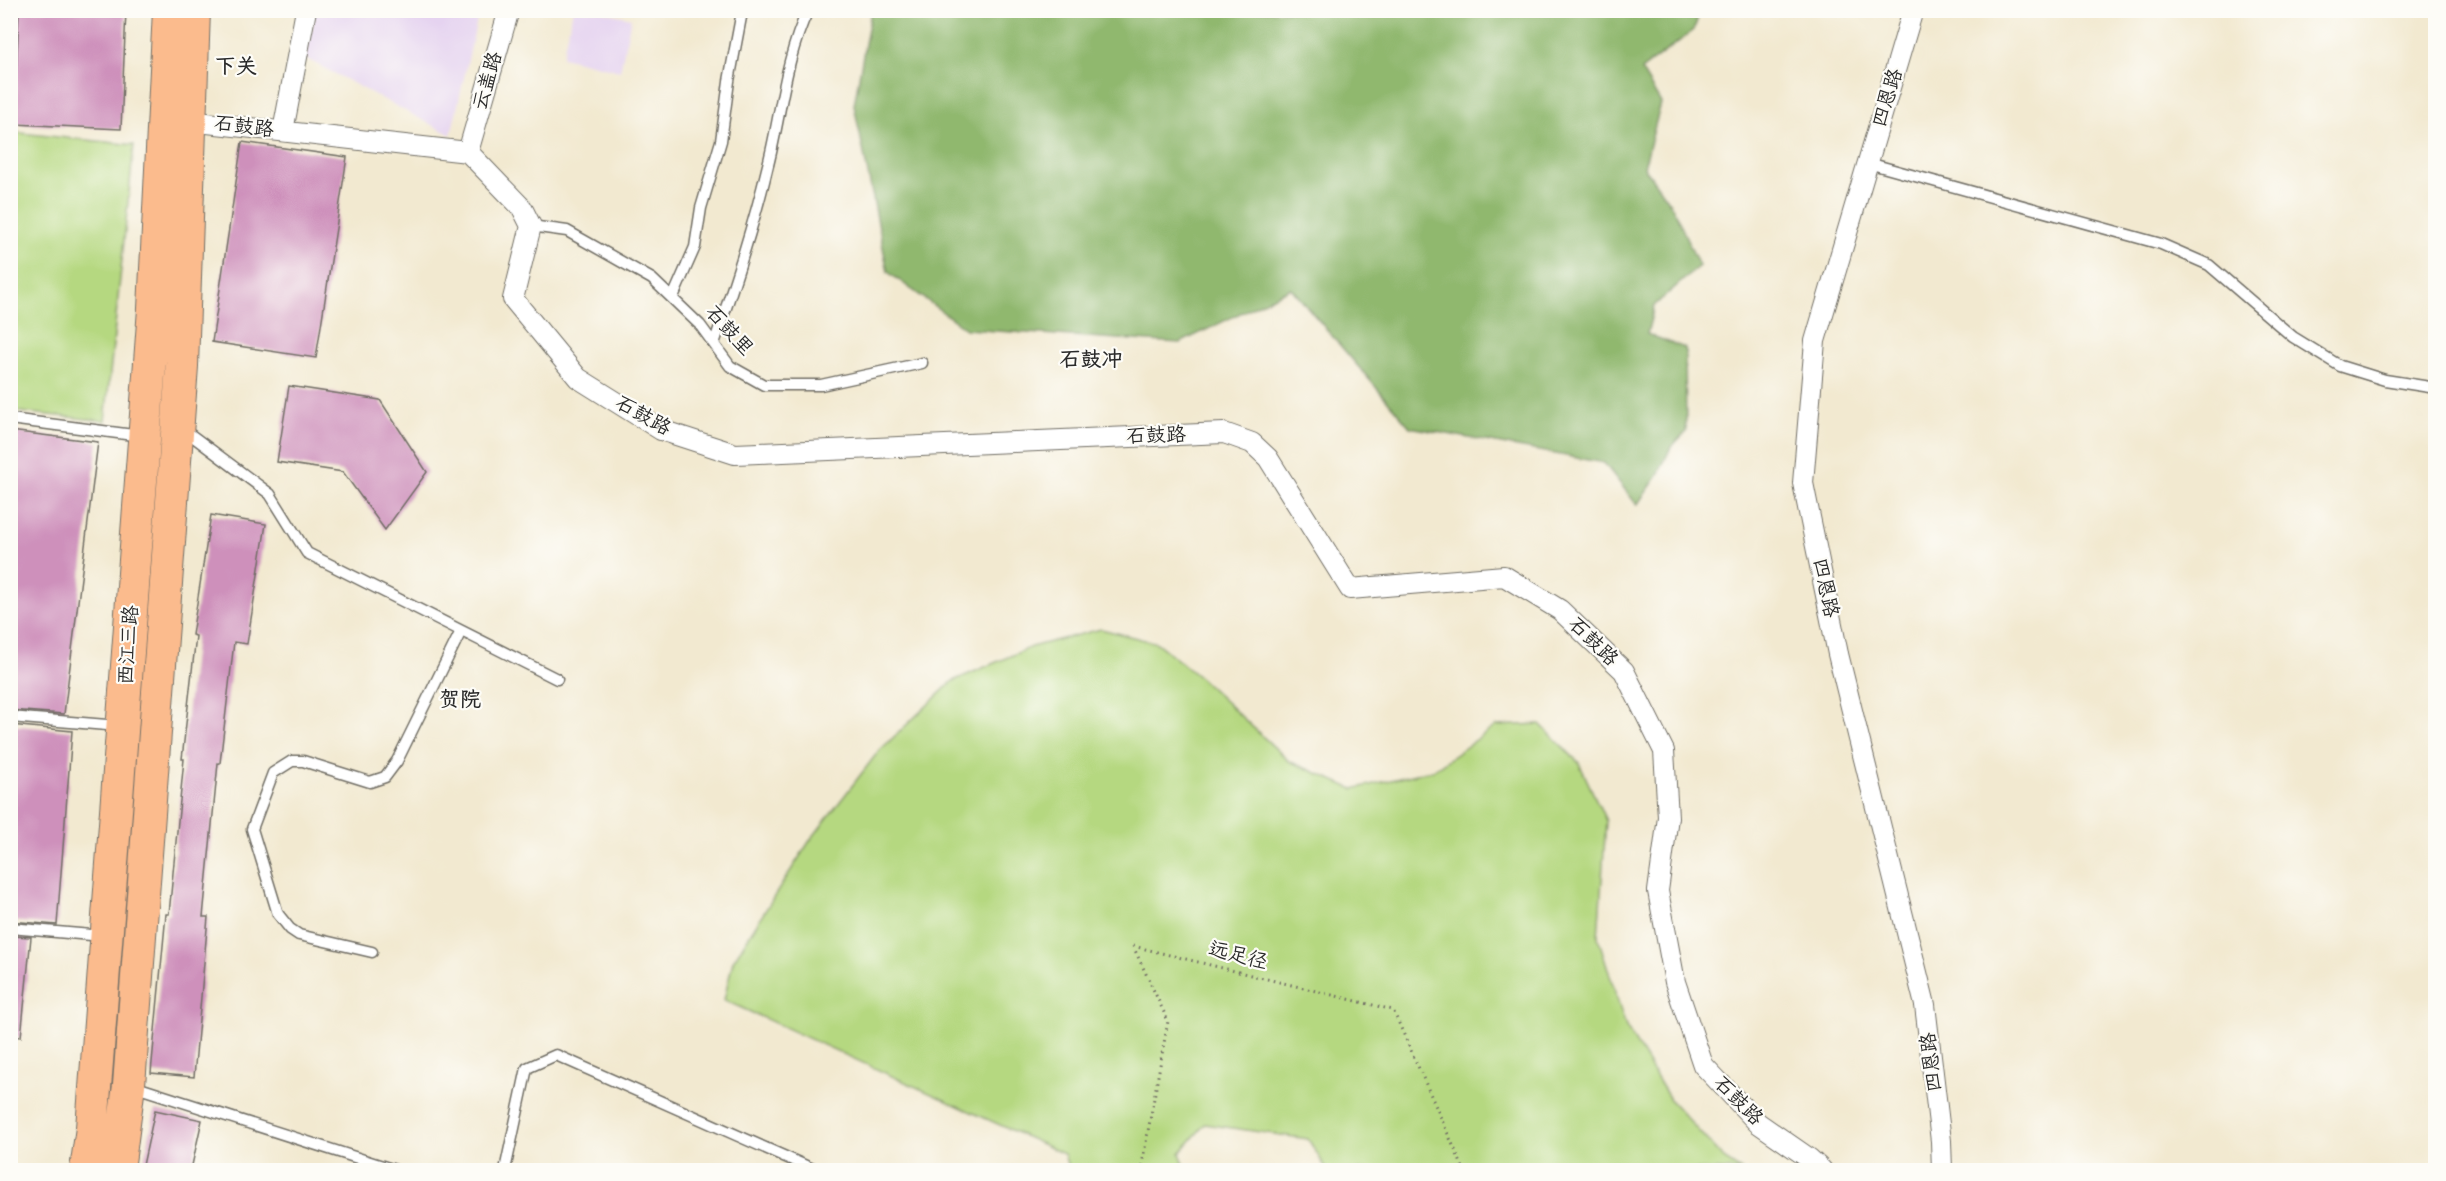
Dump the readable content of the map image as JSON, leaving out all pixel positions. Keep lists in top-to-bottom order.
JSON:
{
  "streets": {
    "main road": ["西江三路"],
    "street": ["云盖路", "四恩路", "石鼓路"],
    "lane": ["石鼓里"],
    "path": ["远足径"]
  },
  "crossings": [
    ["云盖路", "石鼓路"],
    ["石鼓路", "石鼓里"],
    ["石鼓路", "西江三路"]
  ],
  "districts": ["下关", "石鼓冲", "贺院"]
}
